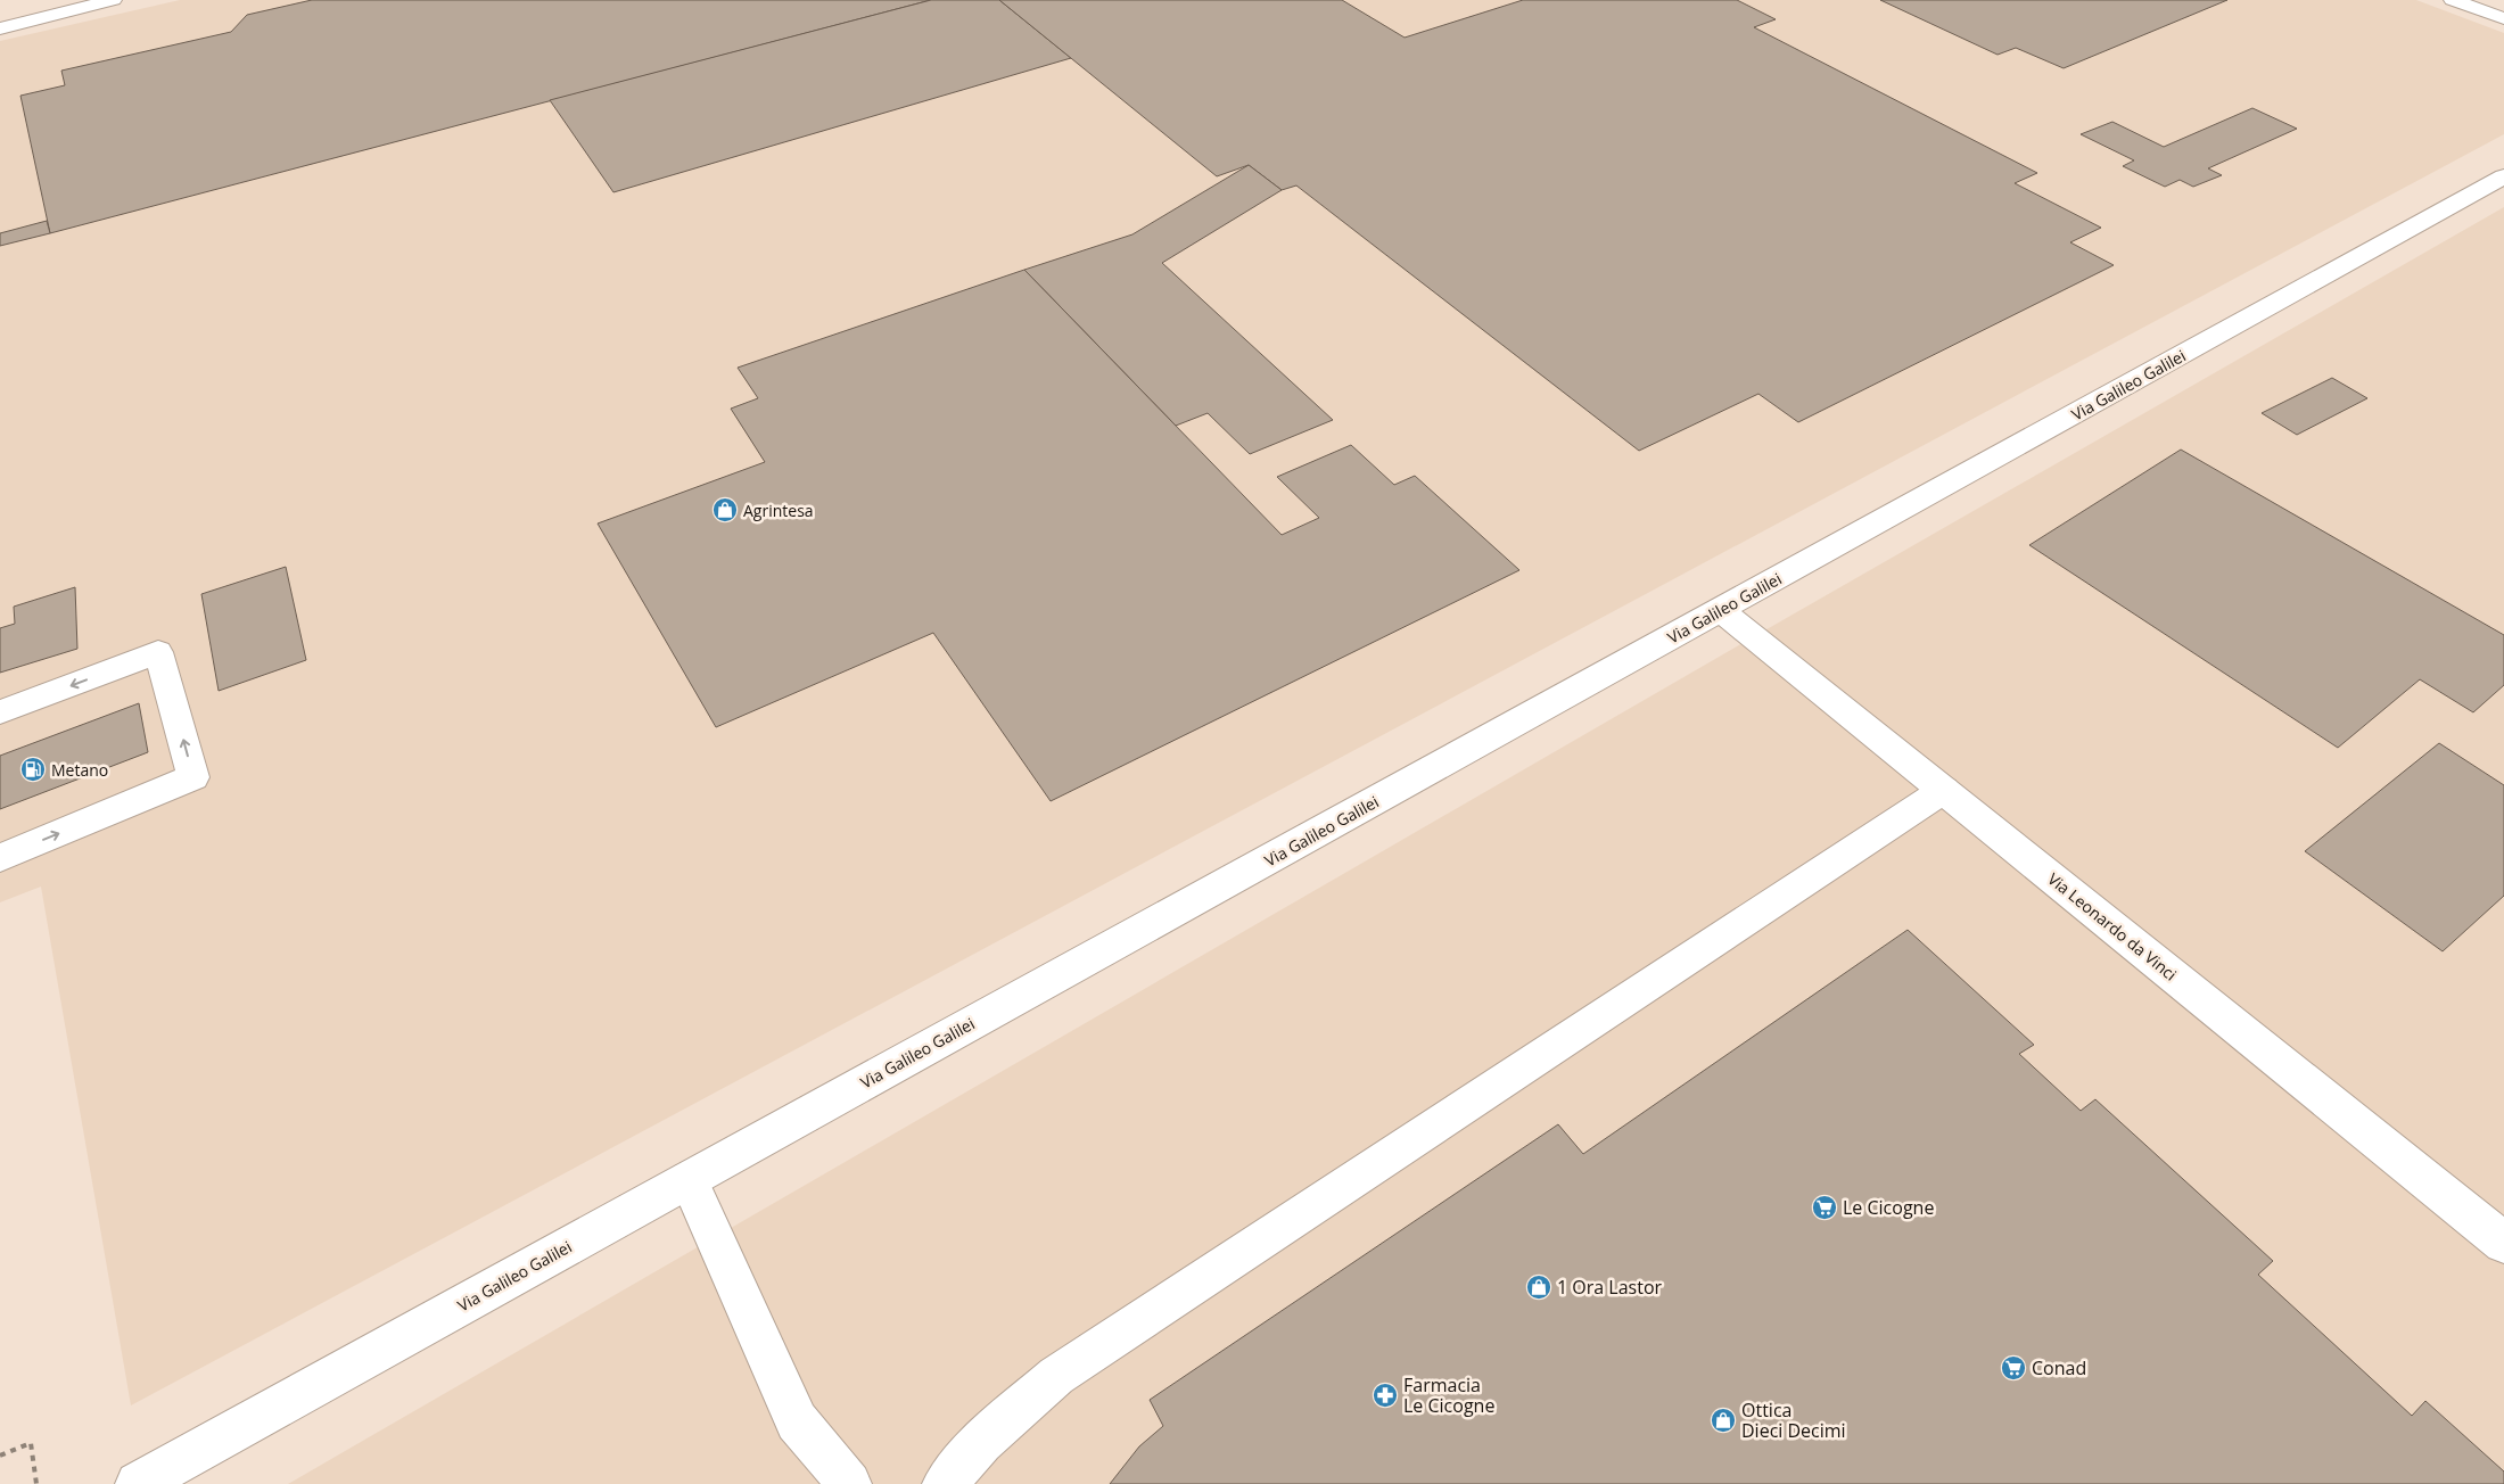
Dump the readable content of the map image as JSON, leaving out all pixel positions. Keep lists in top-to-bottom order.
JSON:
{
  "streets": {
    "street": ["Via Galileo Galilei", "Via Leonardo da Vinci"]
  },
  "crossings": [
    ["Via Galileo Galilei", "Via Leonardo da Vinci"]
  ],
  "places": {
    "shop": ["Agrintesa", "1 Ora Lastor", "Ottica Dieci Decimi"],
    "fuel station": ["Metano"],
    "supermarket": ["Le Cicogne", "Conad"],
    "pharmacy": ["Farmacia Le Cicogne"]
  }
}
